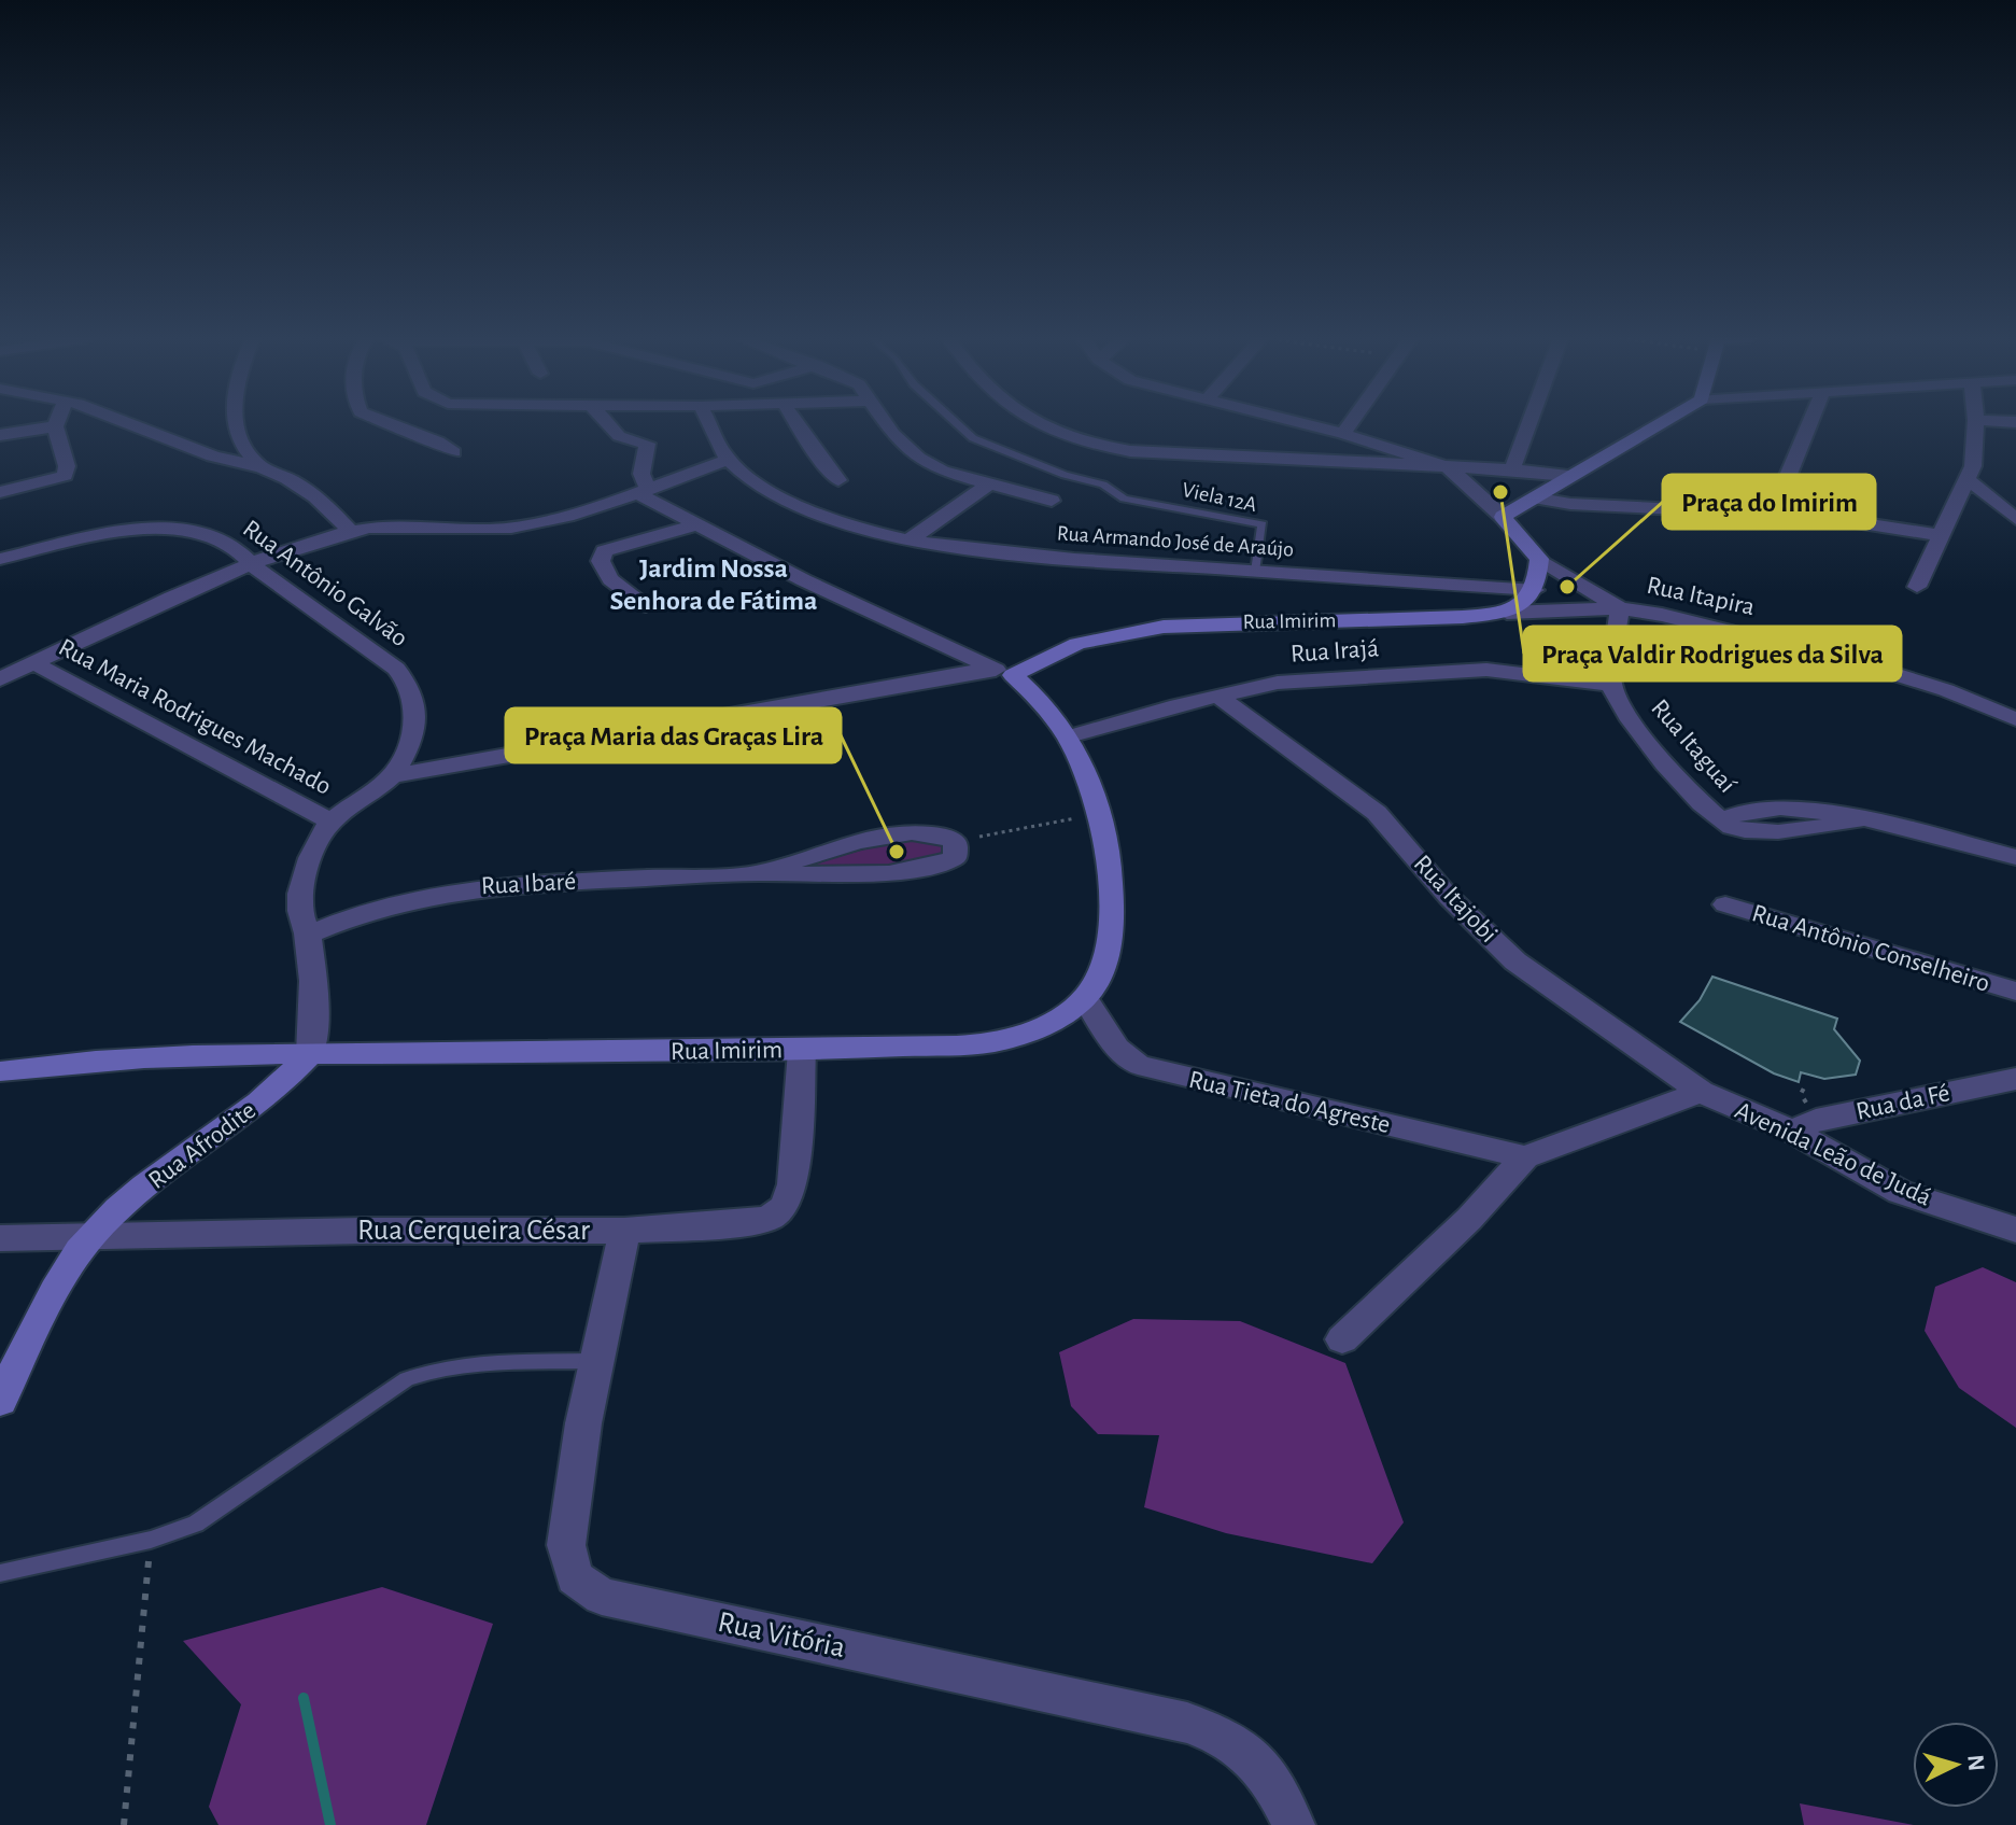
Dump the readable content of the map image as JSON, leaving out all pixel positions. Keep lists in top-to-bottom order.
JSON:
{
  "streets": {
    "street": [
      "Rua Armando José de Araújo",
      "Rua Antônio Galvão",
      "Rua Itapira",
      "Rua Imirim",
      "Rua Irajá",
      "Rua Maria Rodrigues Machado",
      "Rua Itaguaí",
      "Rua Ibaré",
      "Rua Itajobi",
      "Rua Antônio Conselheiro",
      "Rua Tieta do Agreste",
      "Rua da Fé",
      "Rua Afrodite",
      "Avenida Leão de Judá",
      "Rua Cerqueira César",
      "Rua Vitória"
    ],
    "lane": ["Viela 12A"]
  },
  "crossings": [
    ["Viela 12A", "Rua Armando José de Araújo"],
    ["Rua Itapira", "Rua Imirim"],
    ["Rua Imirim", "Rua Tieta do Agreste"],
    ["Rua Imirim", "Rua Afrodite"],
    ["Rua Imirim", "Rua Cerqueira César"],
    ["Rua Irajá", "Rua Itaguaí"],
    ["Rua Irajá", "Rua Itajobi"],
    ["Rua Itajobi", "Avenida Leão de Judá"],
    ["Rua da Fé", "Avenida Leão de Judá"],
    ["Rua Afrodite", "Rua Cerqueira César"],
    ["Rua Cerqueira César", "Rua Vitória"]
  ],
  "districts": ["Jardim Nossa Senhora de Fátima"],
  "places": ["Praça Valdir Rodrigues da Silva", "Praça do Imirim", "Praça Maria das Graças Lira"],
  "north": "right"
}
